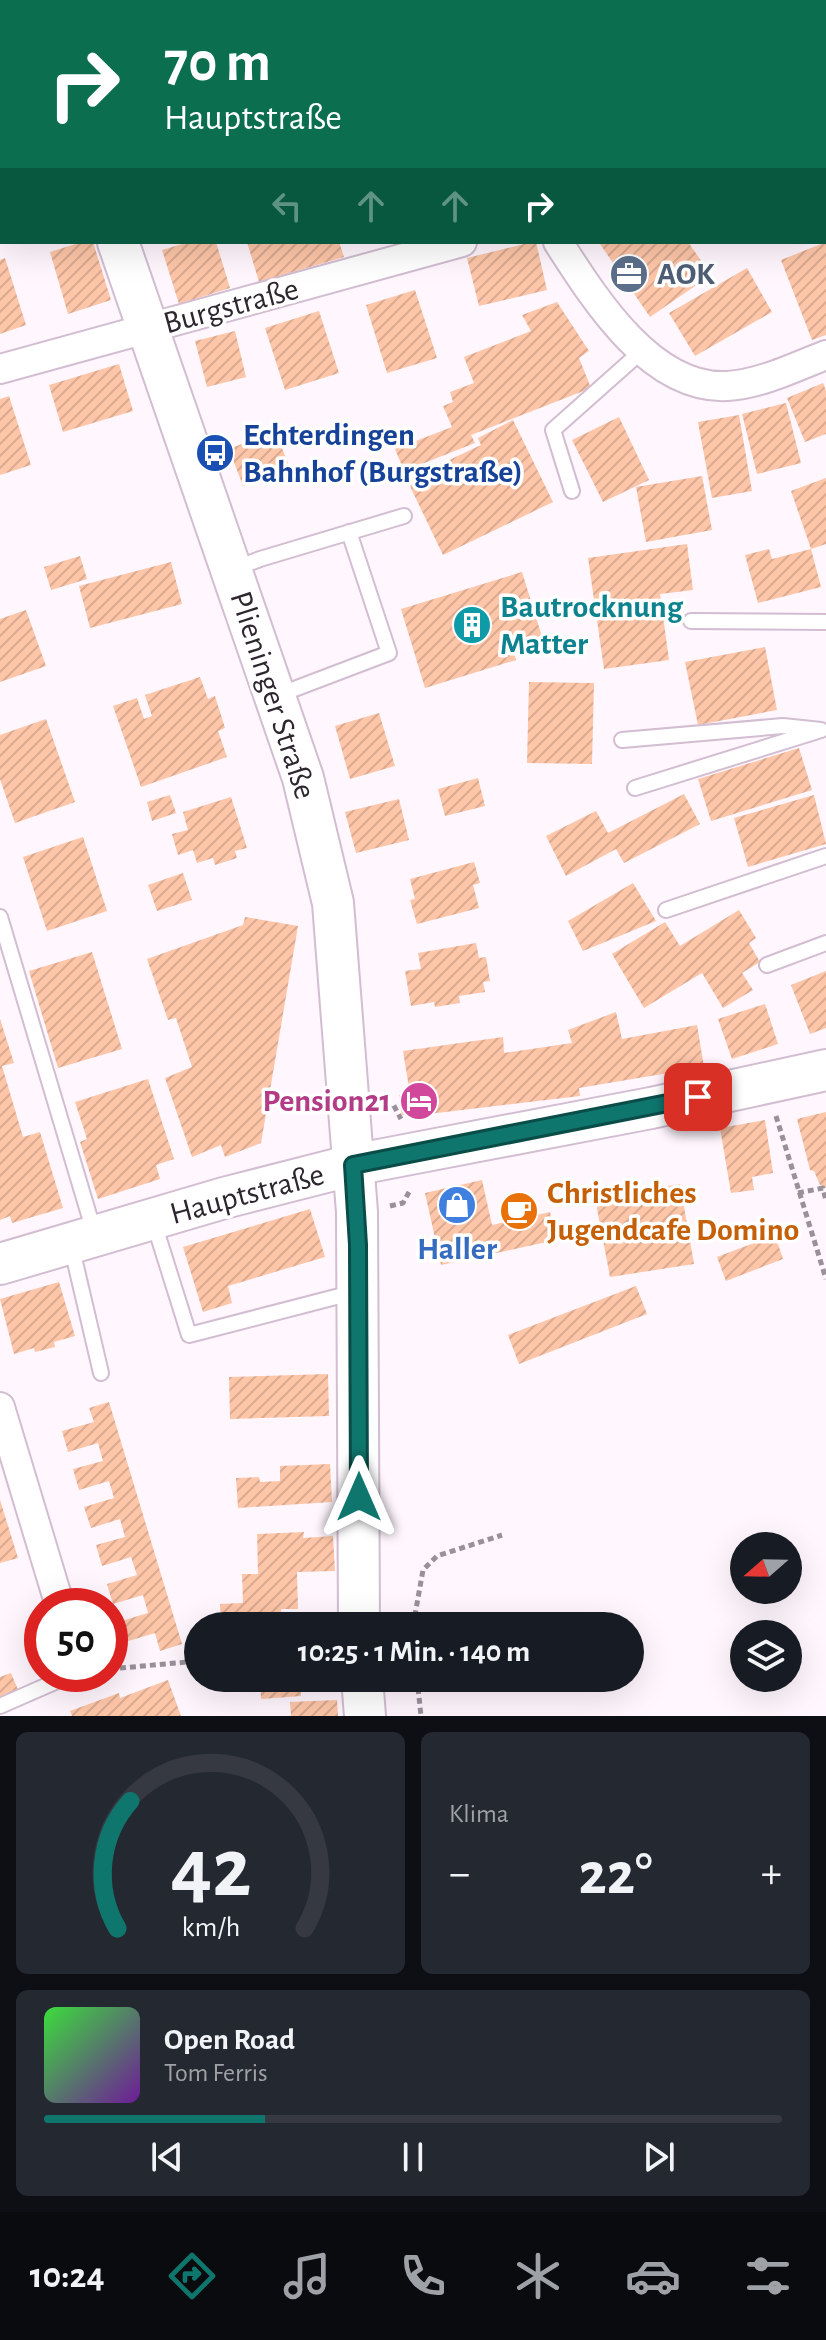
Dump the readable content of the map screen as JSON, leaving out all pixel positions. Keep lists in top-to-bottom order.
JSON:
{
  "streets": {
    "main road": ["Plieninger Straße", "Hauptstraße"],
    "street": ["Burgstraße"]
  },
  "crossings": [
    ["Burgstraße", "Plieninger Straße"],
    ["Plieninger Straße", "Hauptstraße"]
  ],
  "places": {
    "office": ["AOK"],
    "bus stop": ["Echterdingen Bahnhof (Burgstraße)"],
    "building": ["Bautrocknung Matter"],
    "hotel": ["Pension21"],
    "shop": ["Haller"],
    "cafe": ["Christliches Jugendcafe Domino"]
  },
  "north": "left",
  "page": {
    "turn": ["70 m", "Hauptstraße"],
    "limit": "50",
    "trip": "10:25 · 1 Min. · 140 m",
    "tile": "Klima",
    "heat": ["−", "22°", "+"],
    "song": ["Open Road", "Tom Ferris"],
    "tabs": "10:24",
    "gauge": ["42", "km/h"]
  }
}
